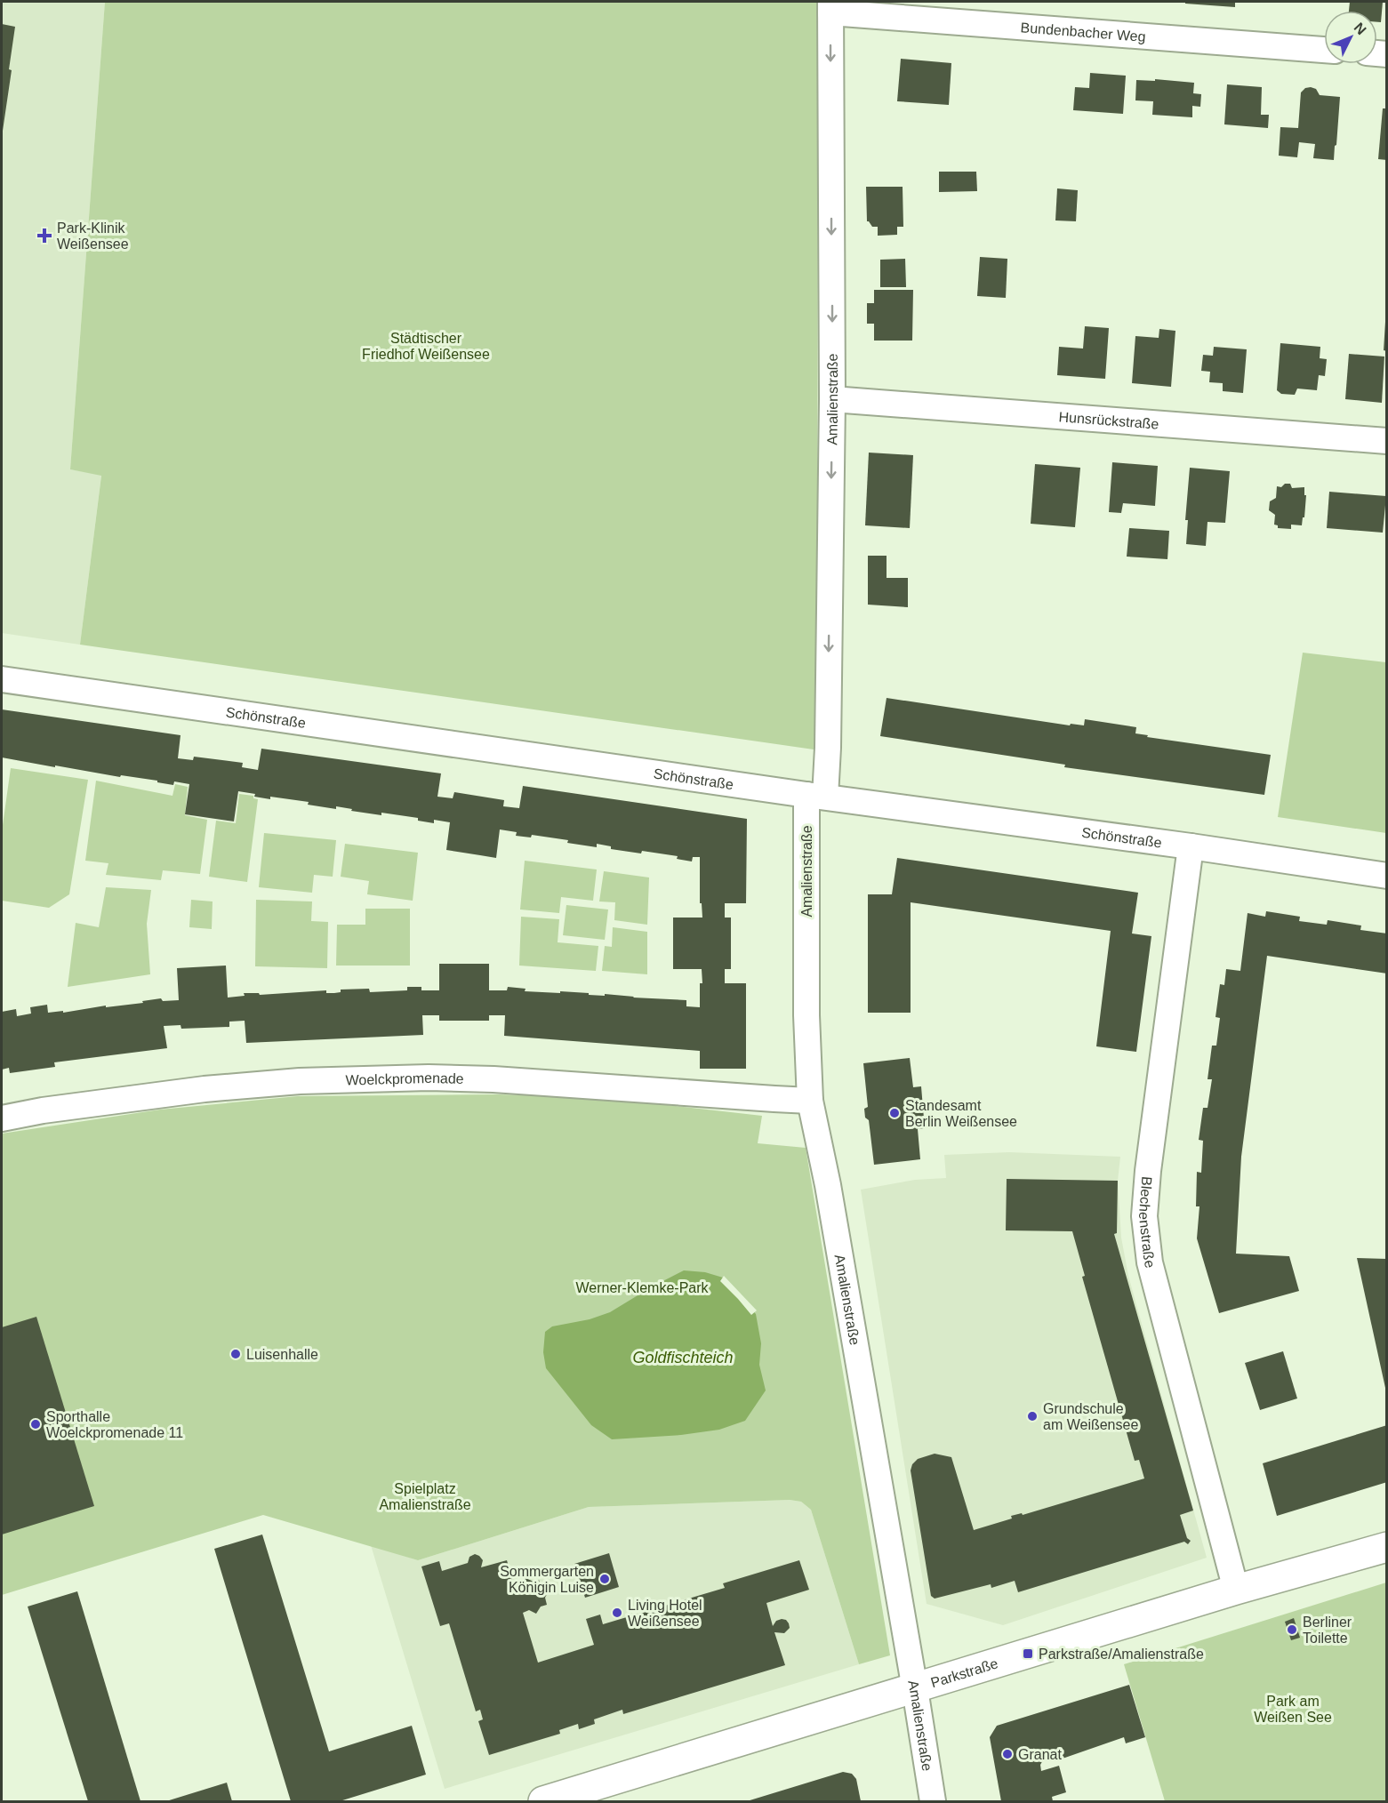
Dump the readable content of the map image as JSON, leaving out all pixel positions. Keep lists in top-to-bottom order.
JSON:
{
  "streets": {
    "street": [
      "Bundenbacher Weg",
      "Amalienstraße",
      "Hunsrückstraße",
      "Schönstraße",
      "Woelckpromenade",
      "Blechenstraße",
      "Parkstraße"
    ]
  },
  "crossings": [
    ["Bundenbacher Weg", "Amalienstraße"],
    ["Amalienstraße", "Hunsrückstraße"],
    ["Amalienstraße", "Schönstraße"],
    ["Amalienstraße", "Woelckpromenade"],
    ["Amalienstraße", "Parkstraße"],
    ["Schönstraße", "Blechenstraße"],
    ["Blechenstraße", "Parkstraße"]
  ],
  "one_way": ["Amalienstraße"],
  "water": ["Goldfischteich"],
  "parks": [
    "Städtischer Friedhof Weißensee",
    "Werner-Klemke-Park",
    "Spielplatz Amalienstraße",
    "Park am Weißen See"
  ],
  "places": {
    "health": ["Park-Klinik Weißensee"],
    "other": [
      "Standesamt Berlin Weißensee",
      "Luisenhalle",
      "Grundschule am Weißensee",
      "Sporthalle Woelckpromenade 11",
      "Sommergarten Königin Luise",
      "Living Hotel Weißensee",
      "Berliner Toilette",
      "Granat"
    ],
    "transit": ["Parkstraße/Amalienstraße"]
  },
  "north": "top right"
}
